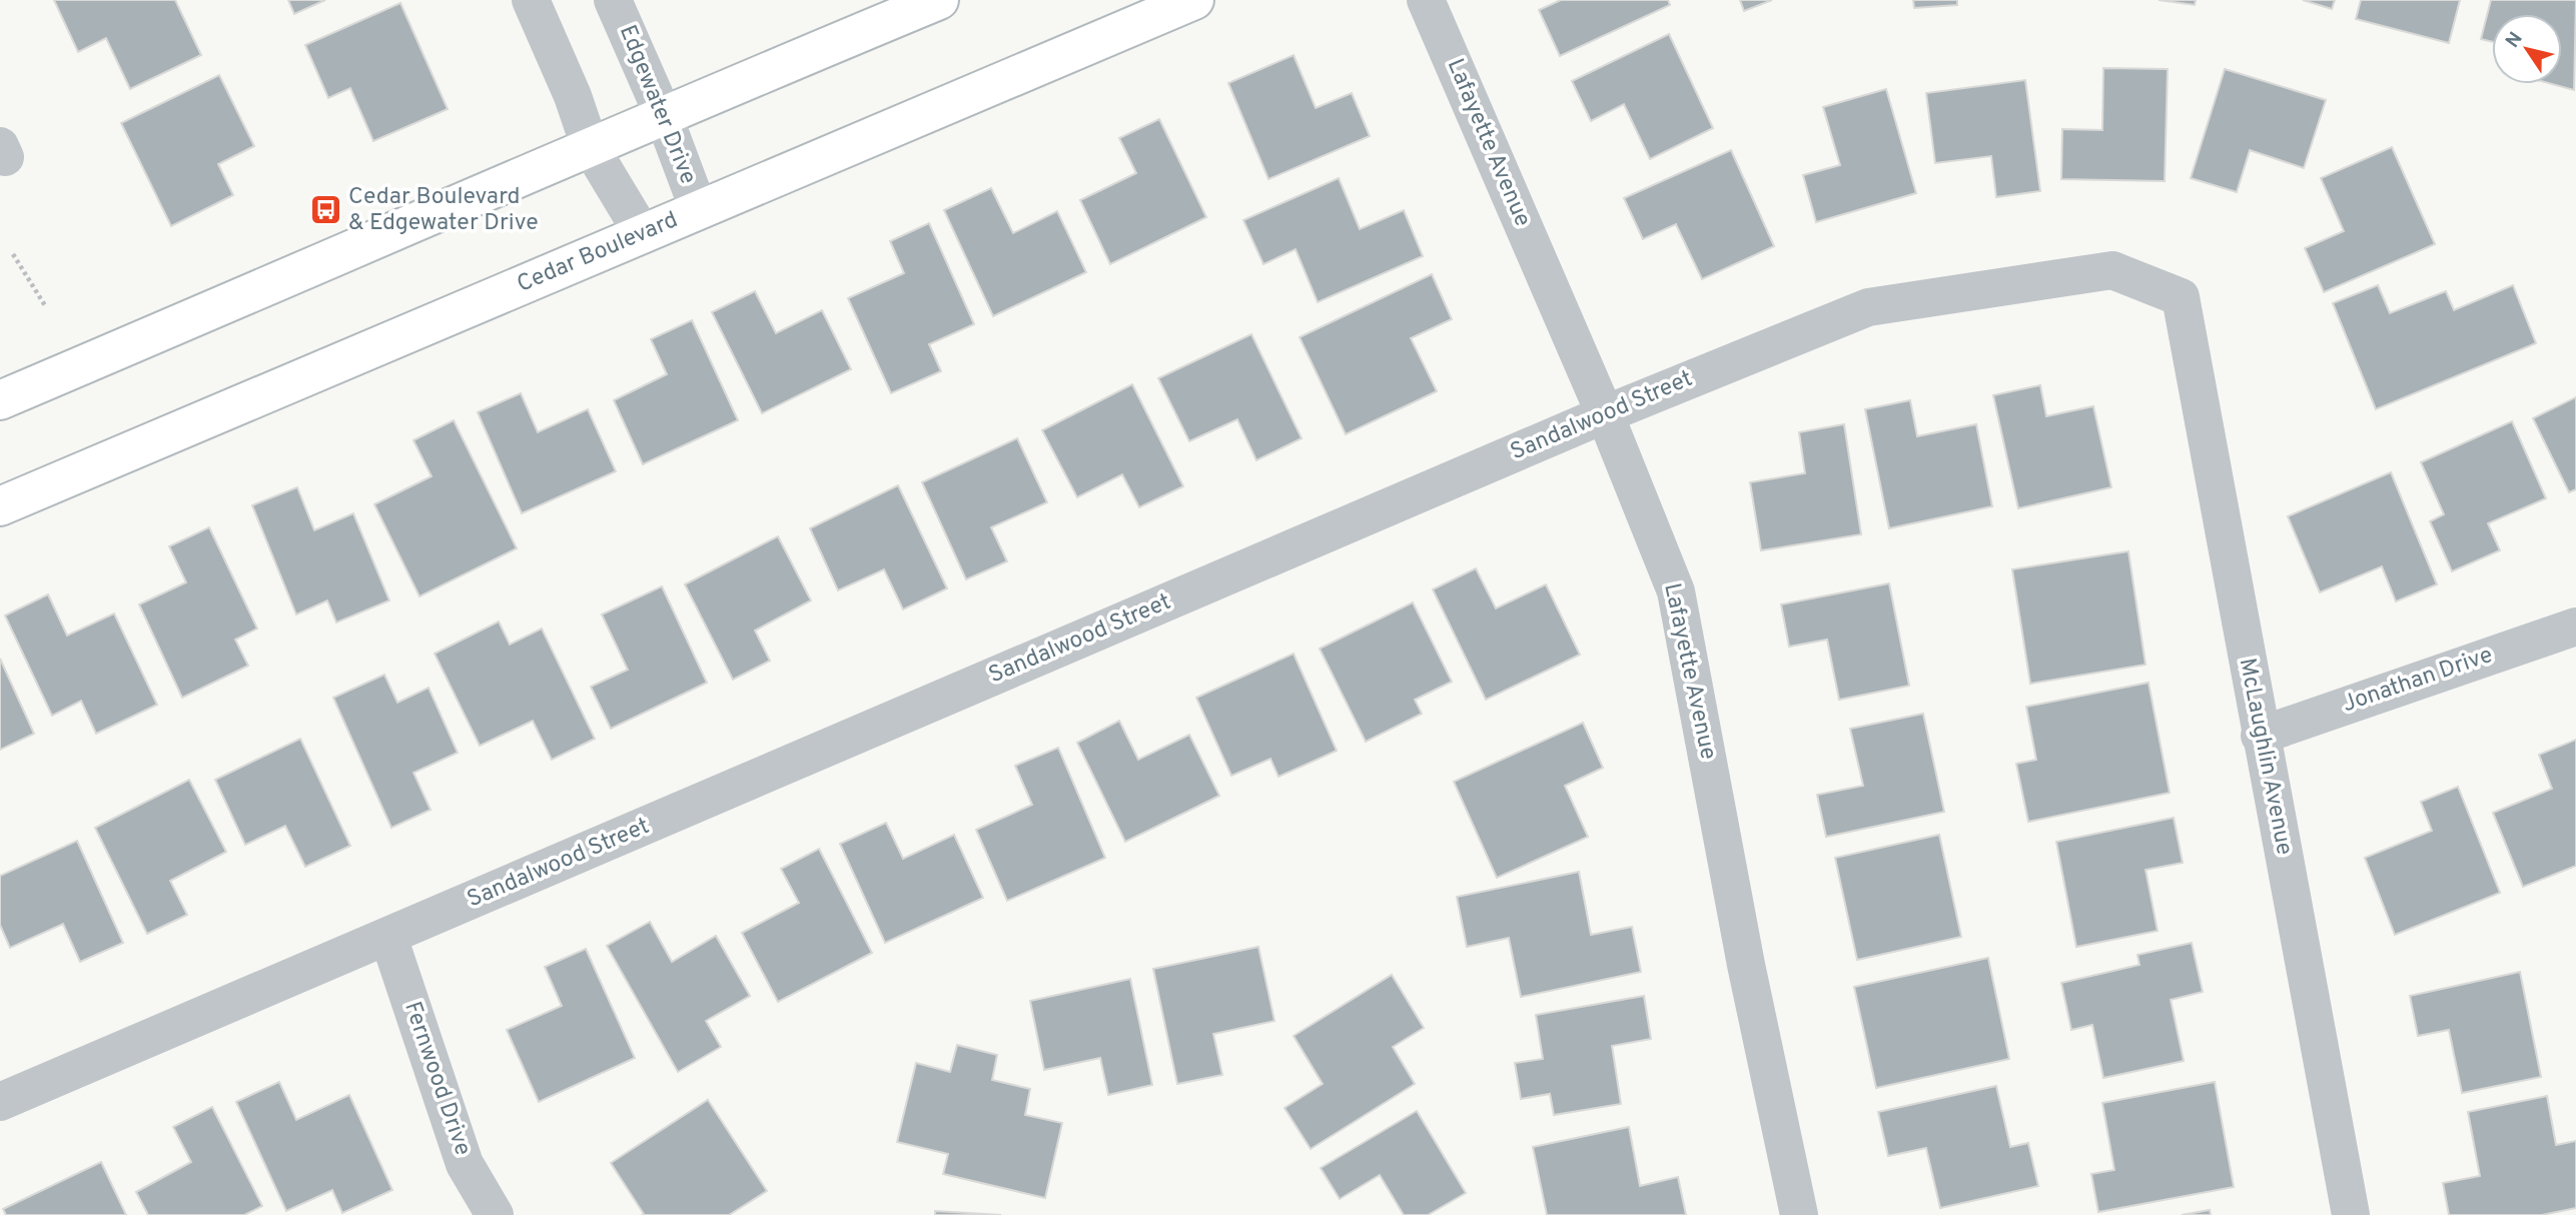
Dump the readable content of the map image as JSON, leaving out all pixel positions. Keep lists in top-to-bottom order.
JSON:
{
  "streets": {
    "main road": ["Cedar Boulevard"],
    "street": [
      "Edgewater Drive",
      "Lafayette Avenue",
      "Sandalwood Street",
      "Jonathan Drive",
      "McLaughlin Avenue",
      "Fernwood Drive"
    ]
  },
  "crossings": [
    ["Edgewater Drive", "Cedar Boulevard"],
    ["Lafayette Avenue", "Sandalwood Street"],
    ["Sandalwood Street", "McLaughlin Avenue"],
    ["Sandalwood Street", "Fernwood Drive"],
    ["Jonathan Drive", "McLaughlin Avenue"]
  ],
  "places": {
    "bus stop": ["Cedar Boulevard & Edgewater Drive"]
  },
  "north": "top left"
}
